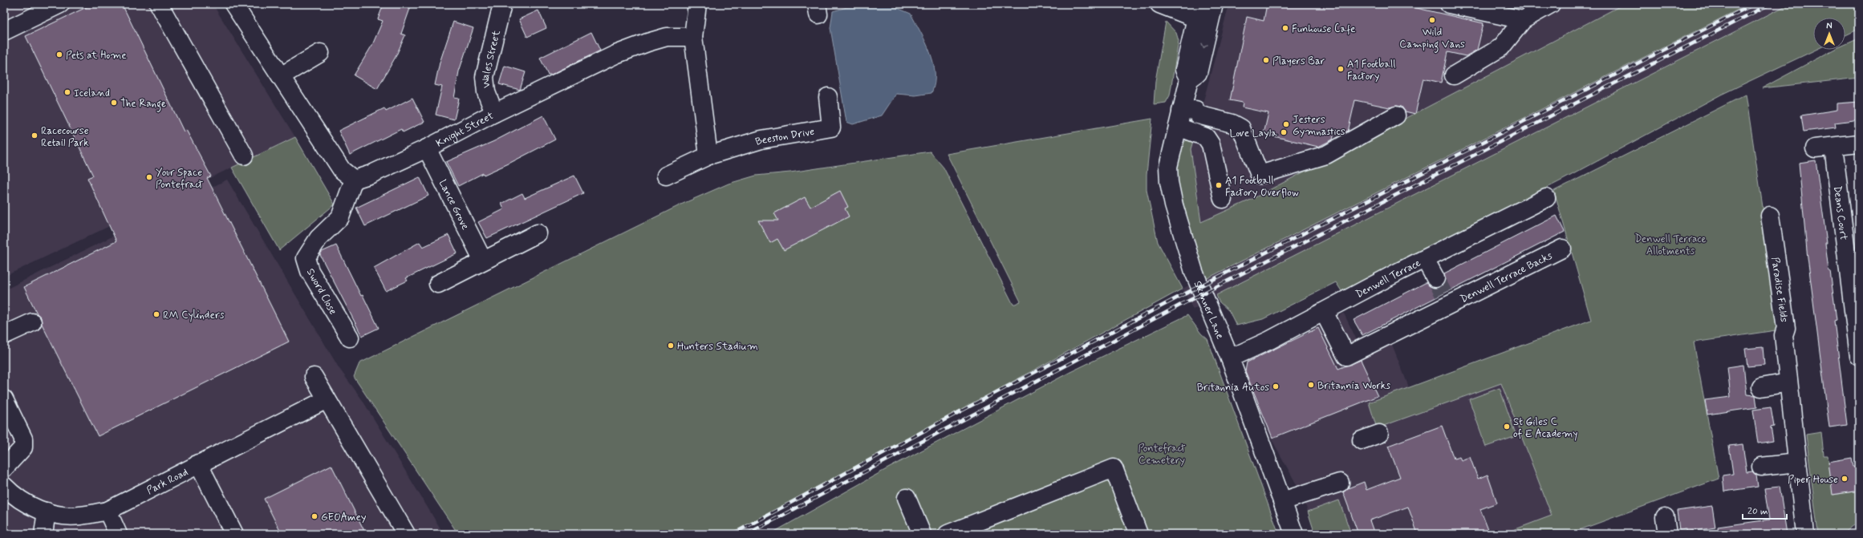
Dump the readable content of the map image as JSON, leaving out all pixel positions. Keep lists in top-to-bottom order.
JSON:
{
  "streets": {
    "street": [
      "Wales Street",
      "Knight Street",
      "Beeston Drive",
      "Lance Grove",
      "Deans Court",
      "Denwell Terrace Backs",
      "Denwell Terrace",
      "Paradise Fields",
      "Sword Close",
      "Skinner Lane",
      "Park Road"
    ]
  },
  "crossings": [
    ["Wales Street", "Knight Street"],
    ["Knight Street", "Lance Grove"],
    ["Knight Street", "Sword Close"],
    ["Denwell Terrace Backs", "Denwell Terrace"],
    ["Denwell Terrace", "Skinner Lane"]
  ],
  "parks": ["Denwell Terrace Allotments", "Pontefract Cemetery"],
  "places": [
    "Wild Camping Vans",
    "Funhouse Cafe",
    "Pets at Home",
    "Players Bar",
    "A1 Football Factory",
    "Iceland",
    "The Range",
    "Jesters Gymnastics",
    "Love Layla",
    "Racecourse Retail Park",
    "Your Space Pontefract",
    "A1 Football Factory Overflow",
    "RM Cylinders",
    "Hunters Stadium",
    "Britannia Works",
    "Britannia Autos",
    "St Giles C of E Academy",
    "Piper House",
    "GEOAmey"
  ],
  "scale_bar": "20 m",
  "north": "top"
}
